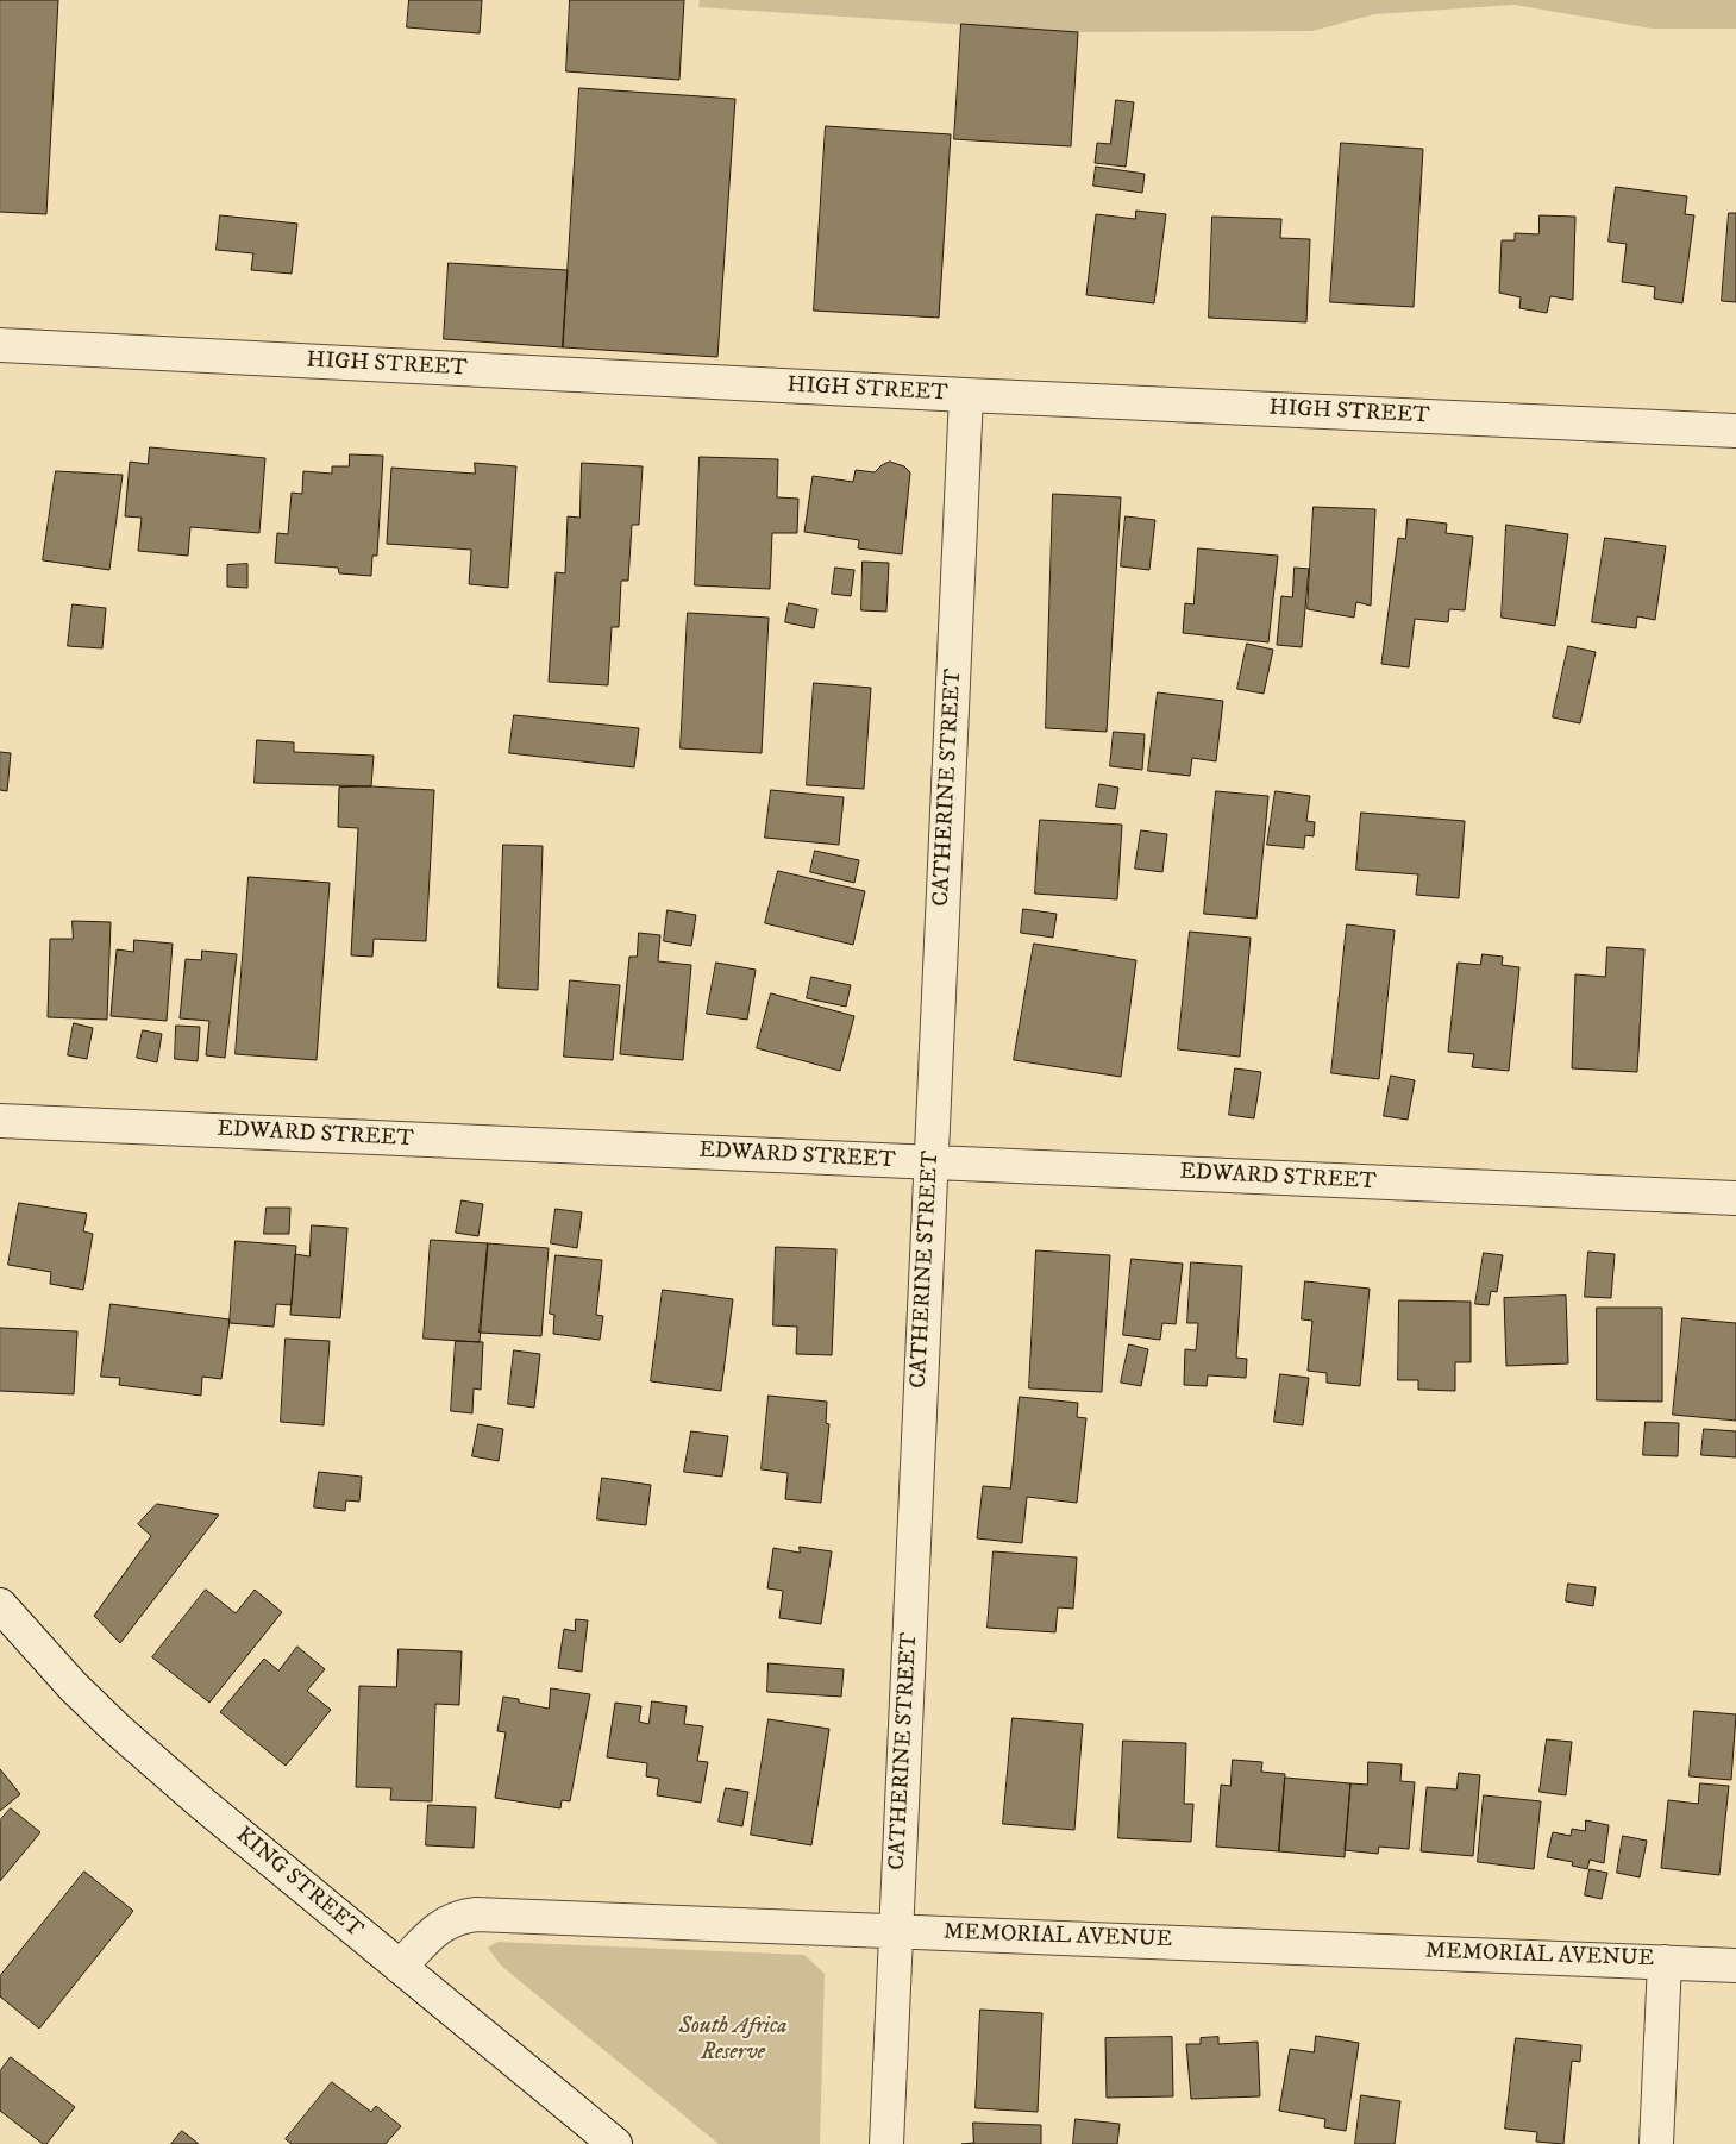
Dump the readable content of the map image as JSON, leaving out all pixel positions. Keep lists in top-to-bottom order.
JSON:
{
  "streets": {
    "street": [
      "HIGH STREET",
      "CATHERINE STREET",
      "EDWARD STREET",
      "KING STREET",
      "MEMORIAL AVENUE"
    ]
  },
  "crossings": [
    ["HIGH STREET", "CATHERINE STREET"],
    ["CATHERINE STREET", "EDWARD STREET"],
    ["CATHERINE STREET", "MEMORIAL AVENUE"],
    ["KING STREET", "MEMORIAL AVENUE"]
  ],
  "parks": ["South Africa Reserve"]
}
